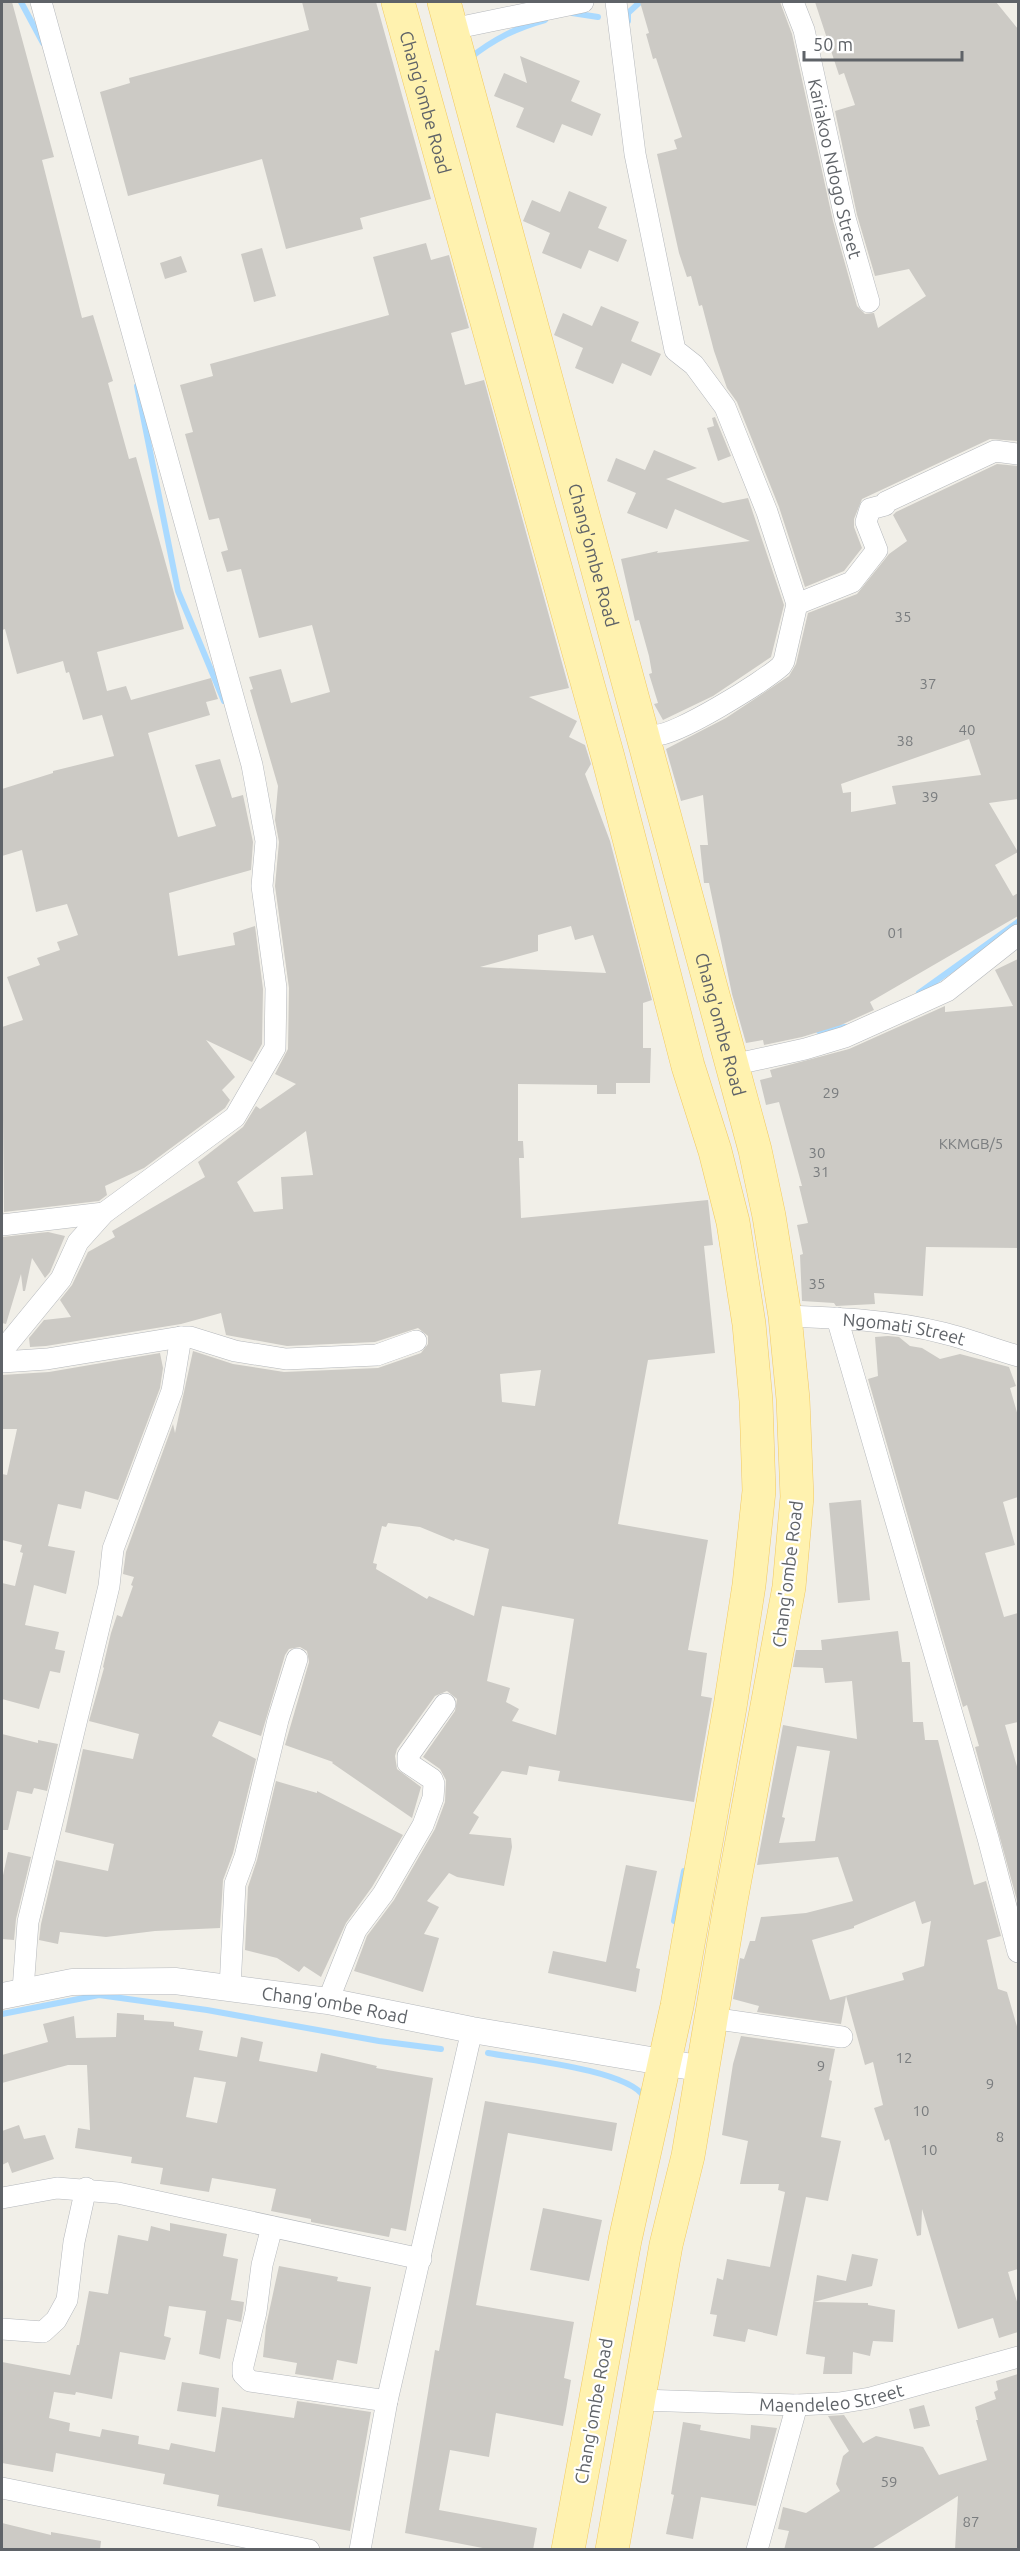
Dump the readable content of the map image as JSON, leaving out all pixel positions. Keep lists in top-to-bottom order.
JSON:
{
  "streets": {
    "main road": ["Chang'ombe Road"],
    "street": ["Kariakoo Ndogo Street", "Ngomati Street", "Maendeleo Street"]
  },
  "crossings": [
    ["Chang'ombe Road", "Ngomati Street"],
    ["Chang'ombe Road", "Maendeleo Street"]
  ],
  "house_numbers": [
    "35",
    "37",
    "40",
    "38",
    "39",
    "01",
    "29",
    "KKMGB/5",
    "30",
    "31",
    "35",
    "12",
    "9",
    "9",
    "10",
    "8",
    "10",
    "59",
    "87"
  ],
  "scale_bar": "50 m"
}
